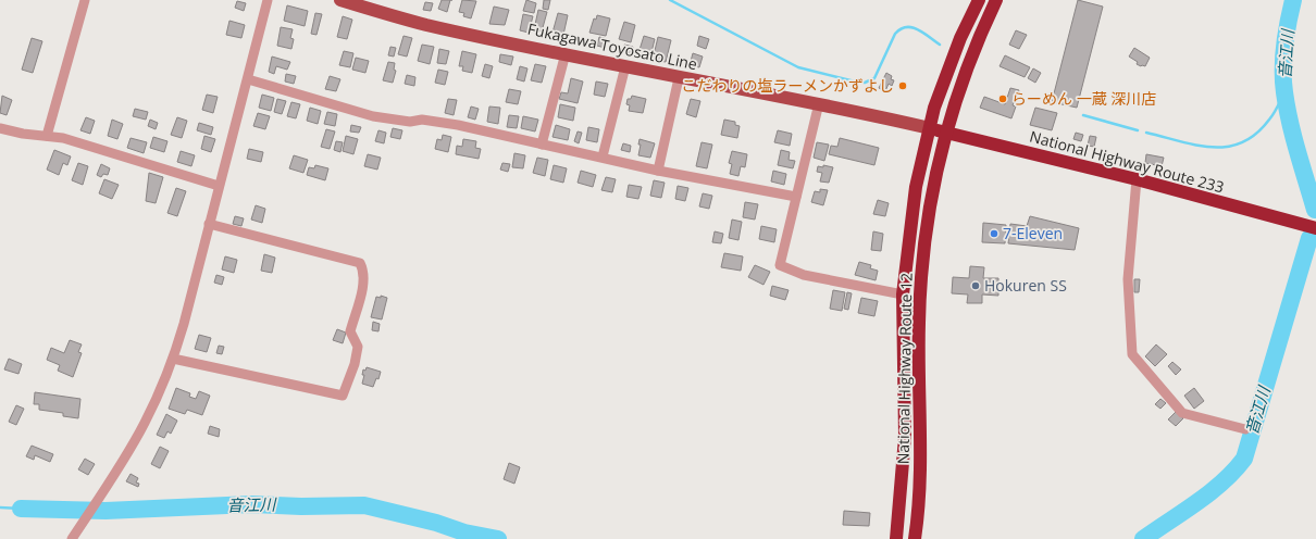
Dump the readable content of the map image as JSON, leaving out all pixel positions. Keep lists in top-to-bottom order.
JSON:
{
  "streets": {
    "highway": ["National Highway Route 233", "National Highway Route 12"],
    "main road": ["Fukagawa Toyosato Line"]
  },
  "crossings": [
    ["Fukagawa Toyosato Line", "National Highway Route 233"],
    ["Fukagawa Toyosato Line", "National Highway Route 12"],
    ["National Highway Route 233", "National Highway Route 12"]
  ],
  "water": ["音江川"],
  "places": [
    "こだわりの塩ラーメンかずよし",
    "らーめん 一蔵 深川店",
    "7-Eleven",
    "Hokuren SS"
  ]
}
